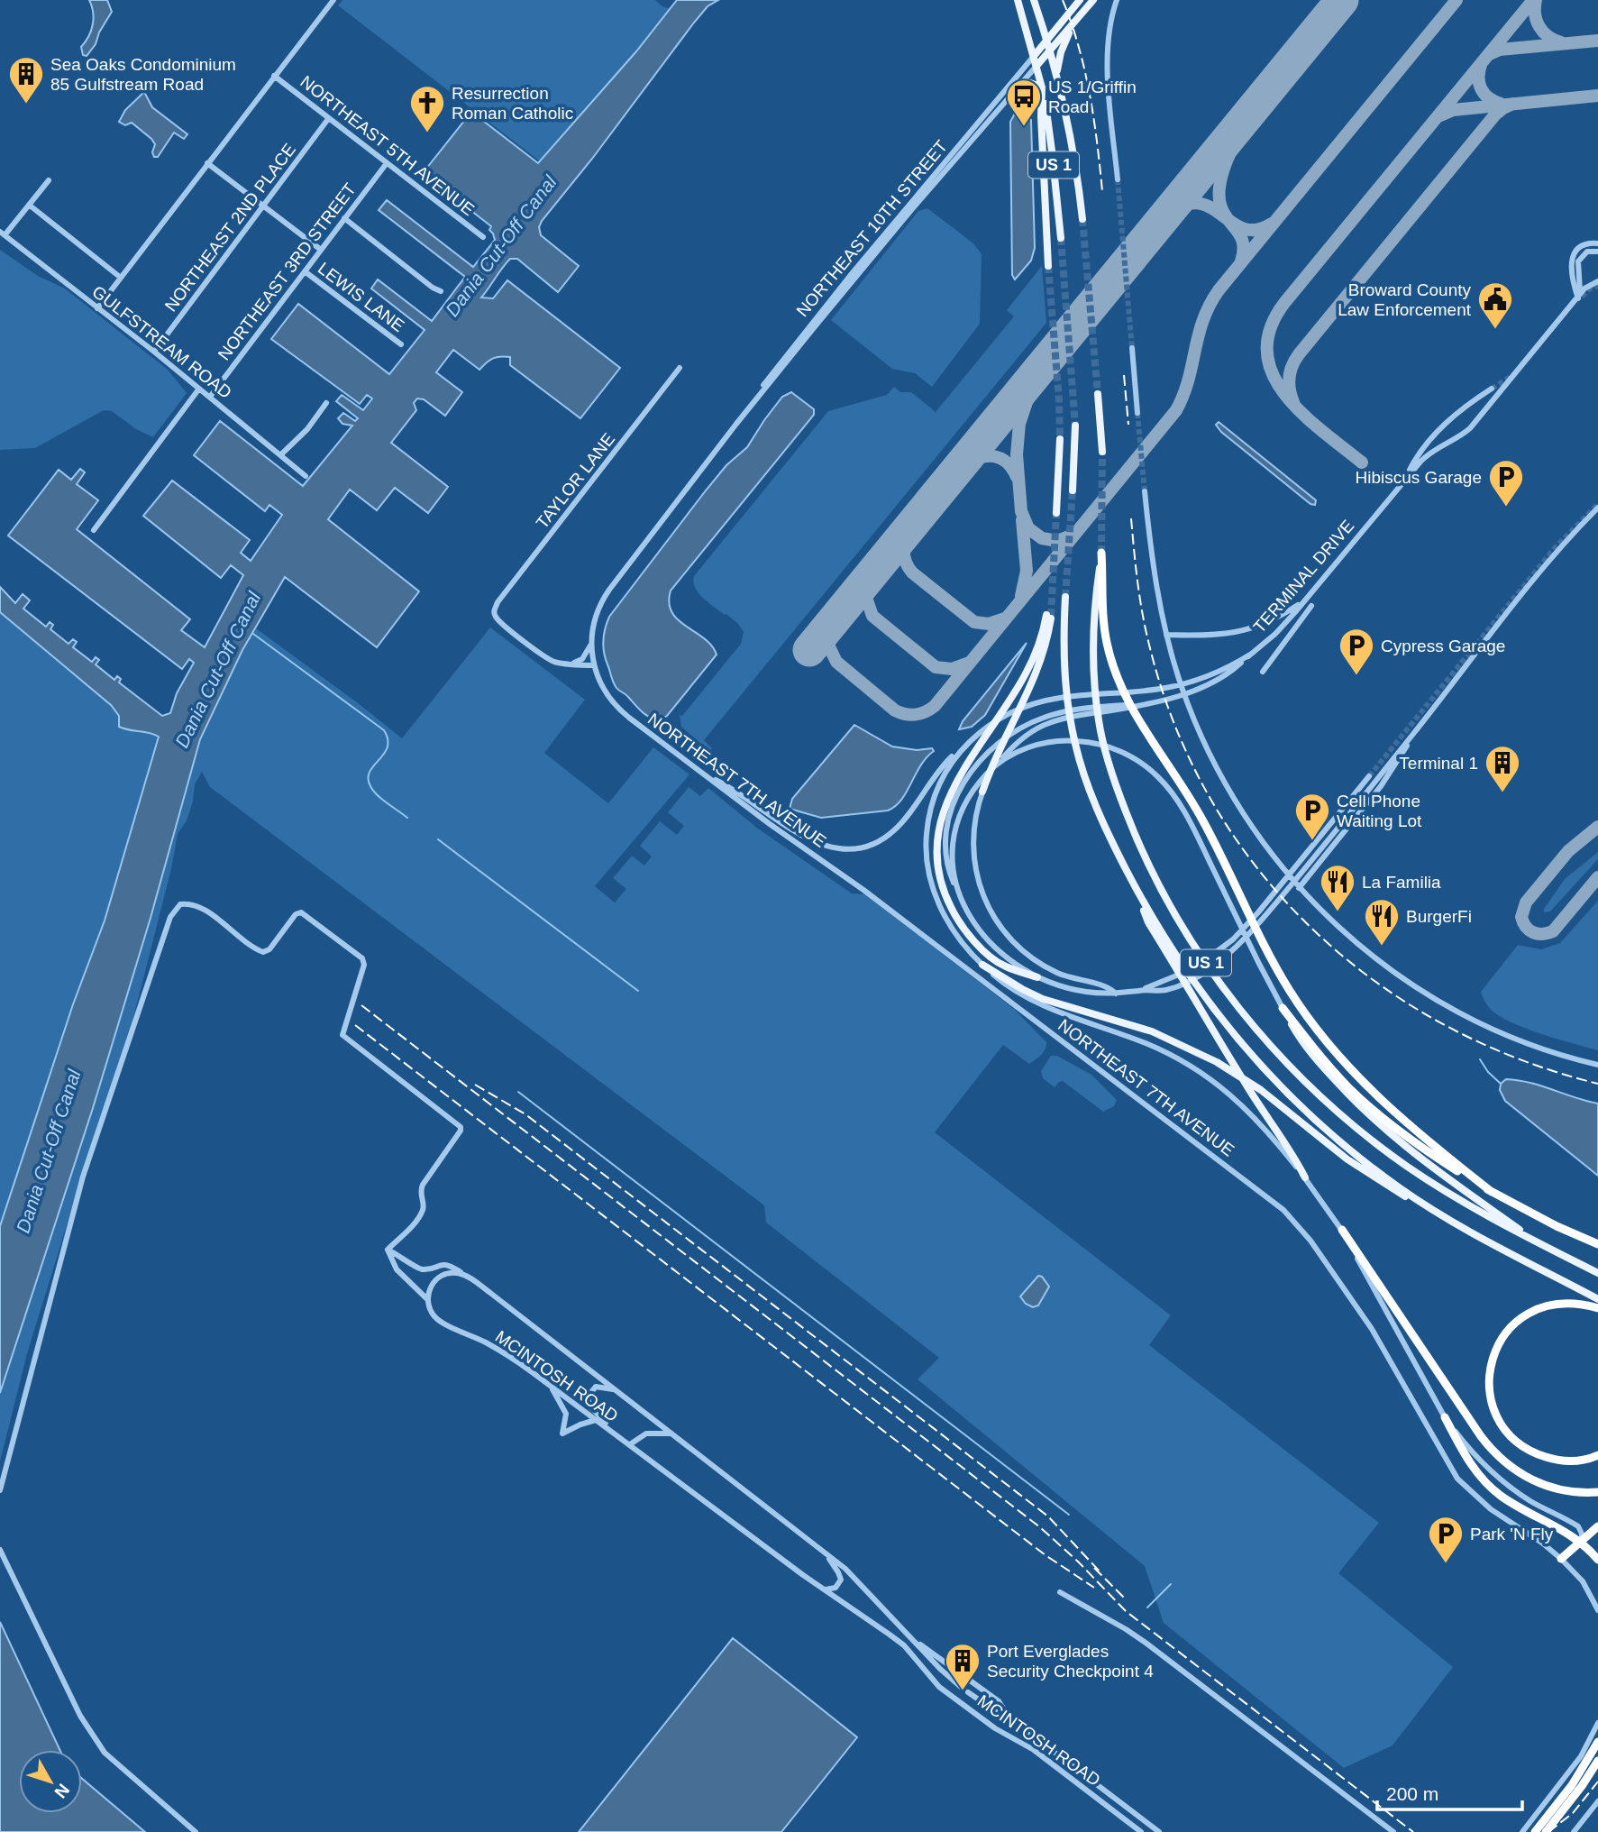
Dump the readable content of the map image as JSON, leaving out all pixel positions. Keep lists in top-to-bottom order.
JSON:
{
  "streets": {
    "main road": ["US 1"],
    "street": [
      "NORTHEAST 5TH AVENUE",
      "NORTHEAST 2ND PLACE",
      "NORTHEAST 10TH STREET",
      "NORTHEAST 3RD STREET",
      "LEWIS LANE",
      "GULFSTREAM ROAD",
      "TAYLOR LANE",
      "TERMINAL DRIVE",
      "NORTHEAST 7TH AVENUE",
      "MCINTOSH ROAD"
    ]
  },
  "crossings": [
    ["NORTHEAST 5TH AVENUE", "NORTHEAST 2ND PLACE"],
    ["NORTHEAST 5TH AVENUE", "NORTHEAST 3RD STREET"],
    ["US 1", "NORTHEAST 10TH STREET"],
    ["NORTHEAST 2ND PLACE", "GULFSTREAM ROAD"],
    ["NORTHEAST 10TH STREET", "NORTHEAST 7TH AVENUE"],
    ["NORTHEAST 3RD STREET", "LEWIS LANE"],
    ["NORTHEAST 3RD STREET", "GULFSTREAM ROAD"]
  ],
  "water": ["Dania Cut-Off Canal"],
  "places": {
    "building": ["Sea Oaks Condominium 85 Gulfstream Road", "Terminal 1", "Port Everglades Security Checkpoint 4"],
    "bus stop": ["US 1/Griffin Road"],
    "church": ["Resurrection Roman Catholic"],
    "public building": ["Broward County Law Enforcement"],
    "parking": [
      "Hibiscus Garage",
      "Cypress Garage",
      "Cell Phone Waiting Lot",
      "Park 'N Fly"
    ],
    "restaurant": ["La Familia", "BurgerFi"]
  },
  "scale_bar": "200 m",
  "north": "bottom right"
}
